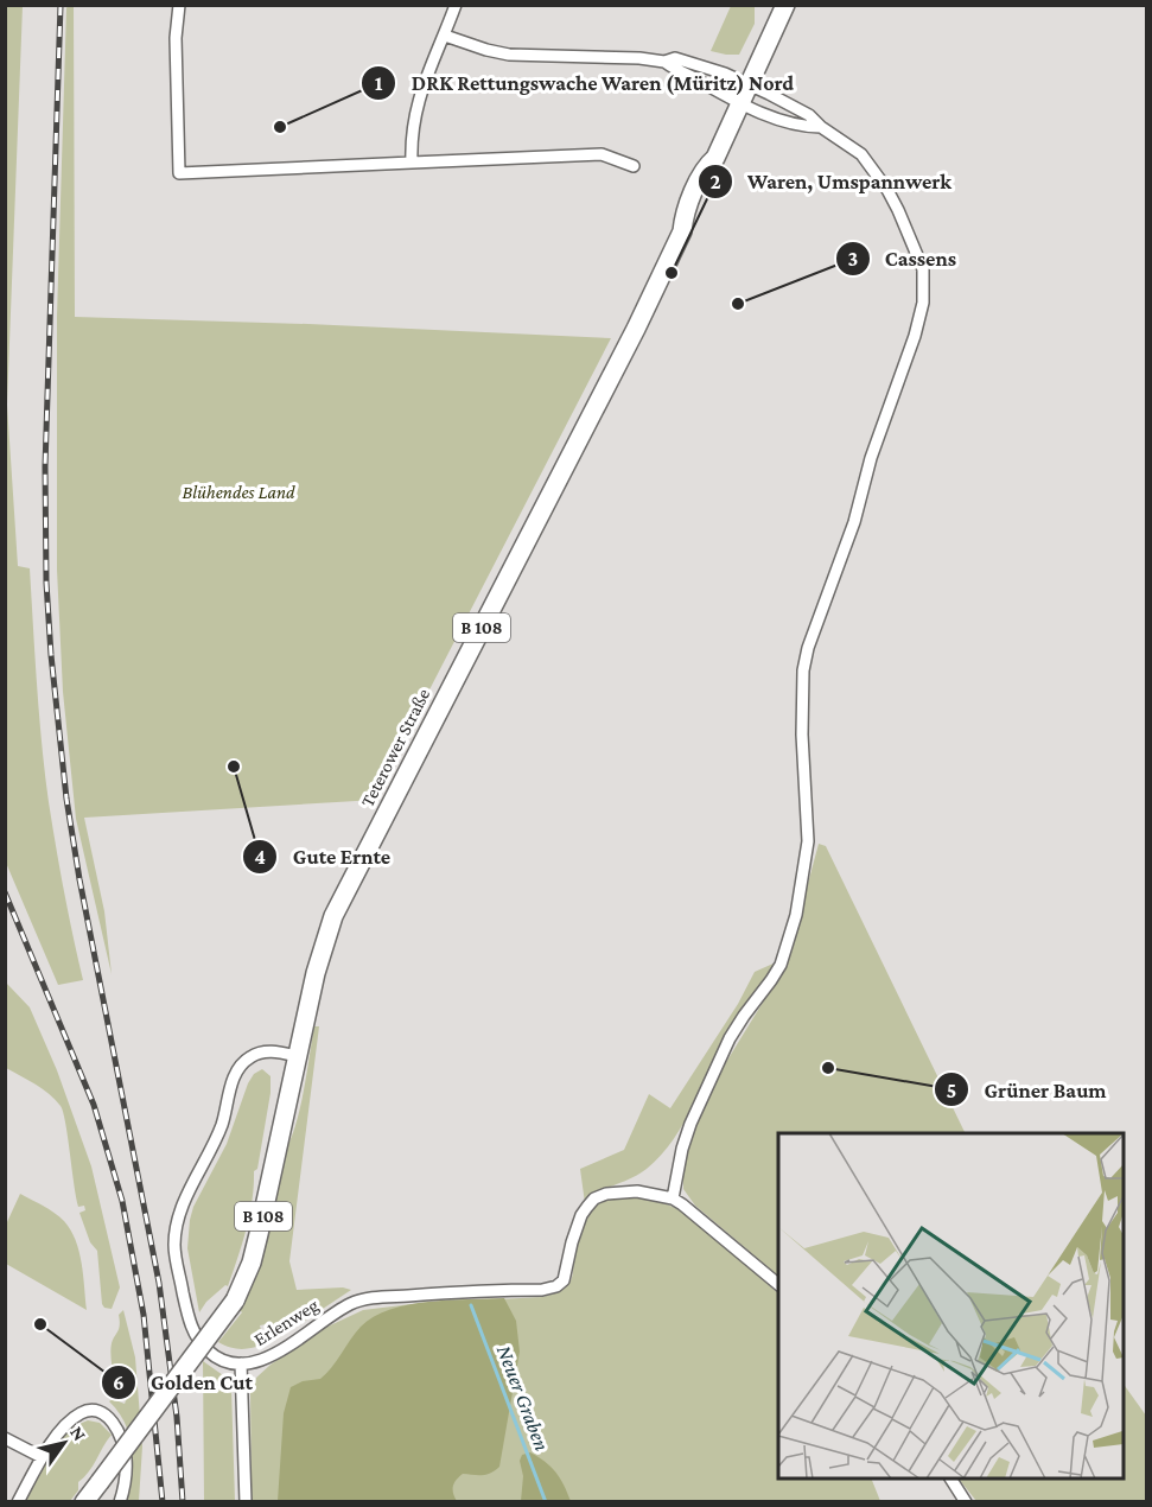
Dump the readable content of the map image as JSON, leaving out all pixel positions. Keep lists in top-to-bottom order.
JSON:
{
  "streets": {
    "main road": ["B 108", "Teterower Straße"],
    "street": ["Erlenweg"]
  },
  "crossings": [
    ["B 108", "Teterower Straße"],
    ["Teterower Straße", "Erlenweg"]
  ],
  "water": ["Neuer Graben"],
  "parks": ["Blühendes Land"],
  "places": [
    "DRK Rettungswache Waren (Müritz) Nord",
    "Waren, Umspannwerk",
    "Cassens",
    "Gute Ernte",
    "Grüner Baum",
    "Golden Cut"
  ],
  "north": "top right"
}
